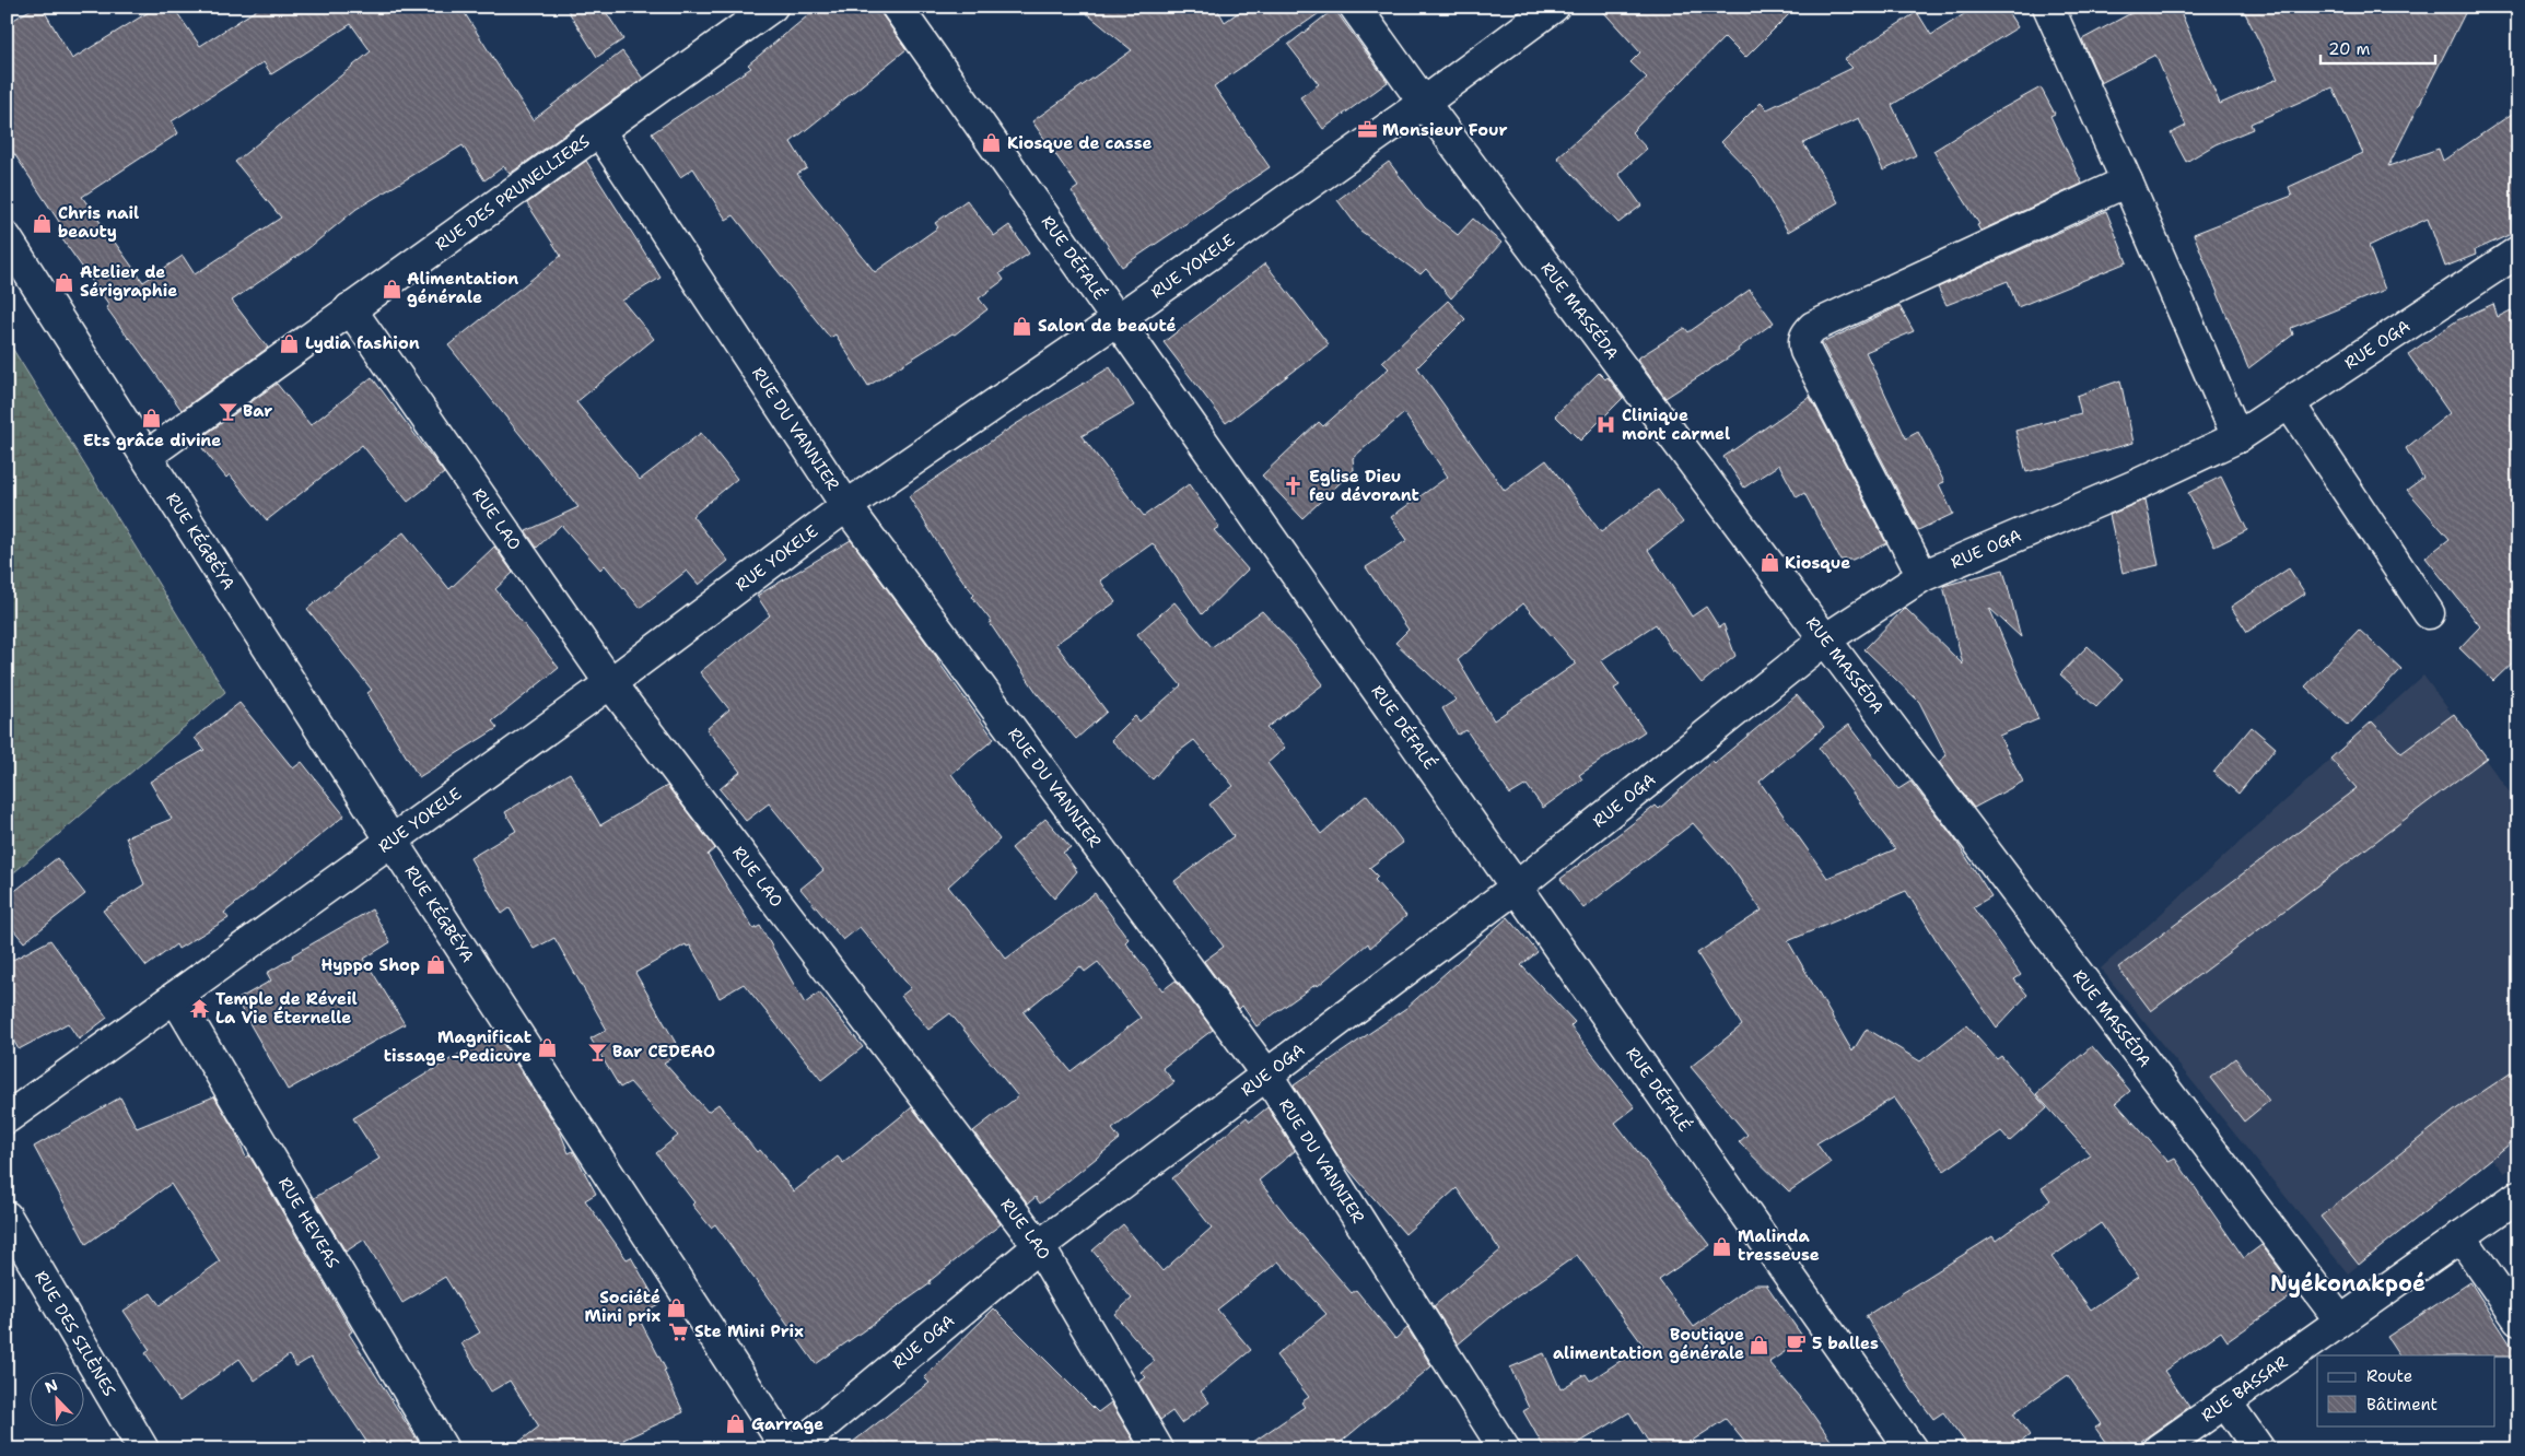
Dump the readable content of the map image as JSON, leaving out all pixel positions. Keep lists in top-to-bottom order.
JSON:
{
  "streets": {
    "street": [
      "RUE DES PRUNELLIERS",
      "RUE DÉFALÉ",
      "RUE YOKELE",
      "RUE MASSÉDA",
      "RUE OGA",
      "RUE DU VANNIER",
      "RUE LAO",
      "RUE KÉGBÉYA",
      "RUE HEVEAS",
      "RUE DES SILÈNES",
      "RUE BASSAR"
    ]
  },
  "crossings": [
    ["RUE DES PRUNELLIERS", "RUE DU VANNIER"],
    ["RUE DES PRUNELLIERS", "RUE LAO"],
    ["RUE DES PRUNELLIERS", "RUE KÉGBÉYA"],
    ["RUE DÉFALÉ", "RUE YOKELE"],
    ["RUE DÉFALÉ", "RUE OGA"],
    ["RUE YOKELE", "RUE MASSÉDA"],
    ["RUE YOKELE", "RUE DU VANNIER"],
    ["RUE YOKELE", "RUE LAO"],
    ["RUE YOKELE", "RUE KÉGBÉYA"],
    ["RUE YOKELE", "RUE HEVEAS"],
    ["RUE MASSÉDA", "RUE OGA"],
    ["RUE MASSÉDA", "RUE BASSAR"],
    ["RUE OGA", "RUE DU VANNIER"],
    ["RUE OGA", "RUE LAO"]
  ],
  "districts": ["Nyékonakpoé"],
  "places": {
    "office": ["Monsieur Four"],
    "shop": [
      "Kiosque de casse",
      "Chris nail beauty",
      "Atelier de Sérigraphie",
      "Alimentation générale",
      "Salon de beauté",
      "Lydia fashion",
      "Ets grâce divine",
      "Kiosque",
      "Hyppo Shop",
      "Magnificat tissage -Pedicure",
      "Malinda tresseuse",
      "Société Mini prix",
      "Boutique alimentation générale",
      "Garrage"
    ],
    "bar": ["Bar", "Bar CEDEAO"],
    "hospital": ["Clinique mont carmel"],
    "church": ["Eglise Dieu feu dévorant"],
    "temple": ["Temple de Réveil La Vie Éternelle"],
    "supermarket": ["Ste Mini Prix"],
    "cafe": ["5 balles"]
  },
  "legend": ["Route", "Bâtiment"],
  "scale_bar": "20 m",
  "north": "top left"
}
